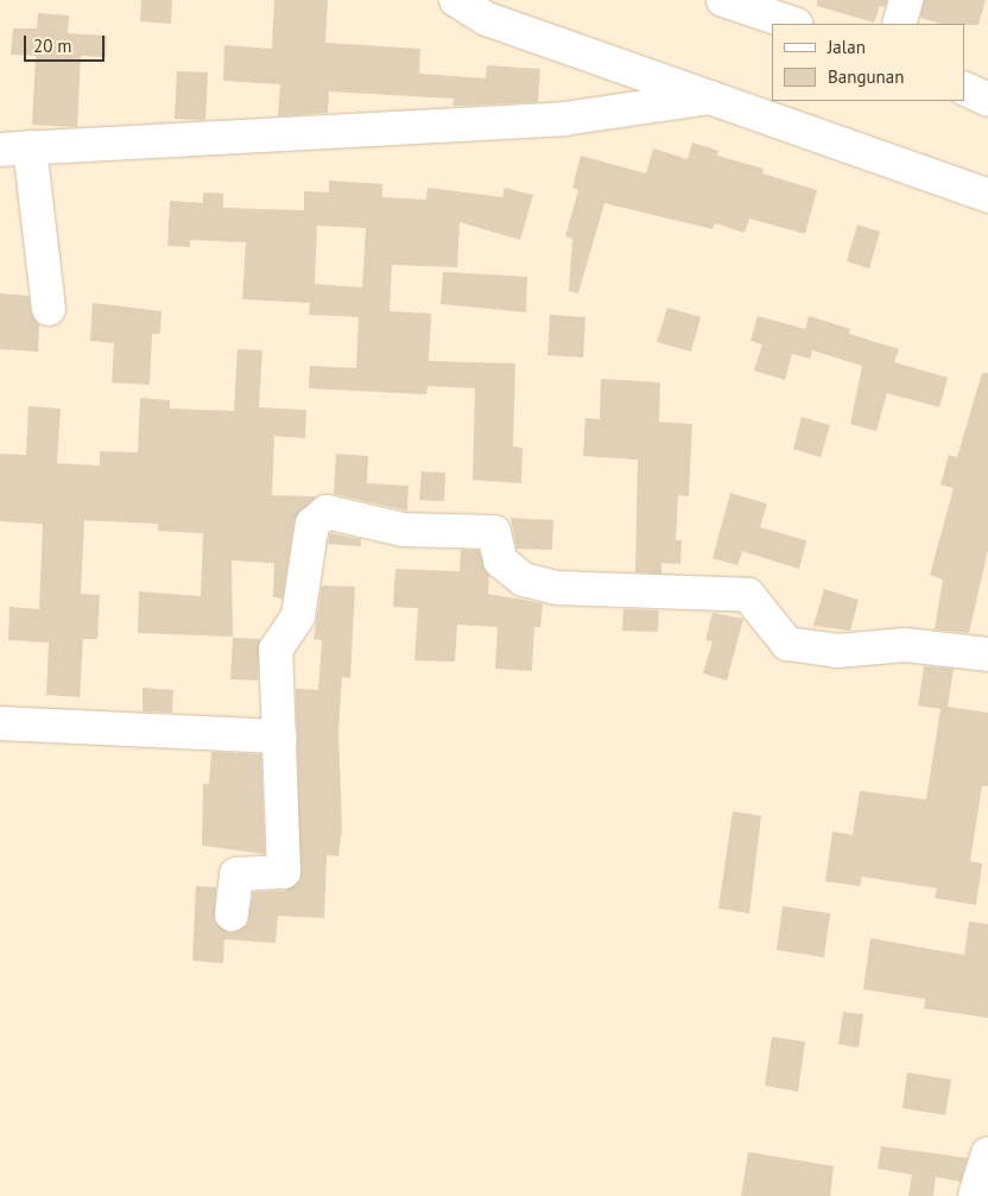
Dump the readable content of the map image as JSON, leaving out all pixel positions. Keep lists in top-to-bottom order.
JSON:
{
  "legend": ["Jalan", "Bangunan"],
  "scale_bar": "20 m"
}
